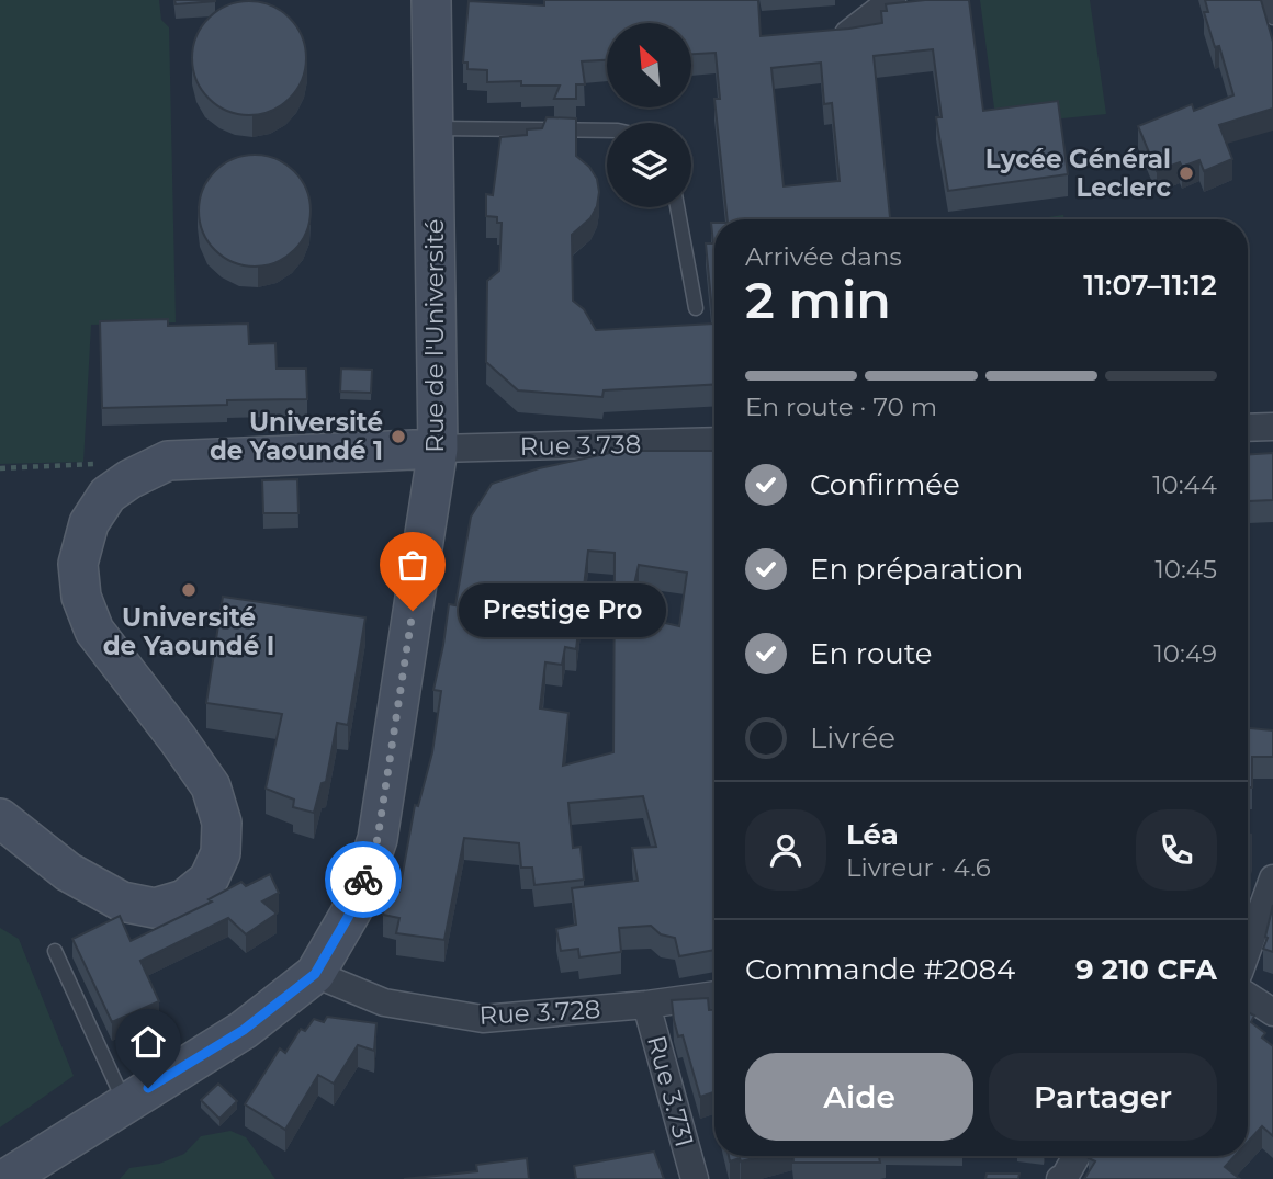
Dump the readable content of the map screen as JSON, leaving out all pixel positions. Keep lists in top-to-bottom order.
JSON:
{
  "streets": {
    "main road": ["Rue de l'Université"],
    "street": ["Rue 3.738", "Rue 3.728", "Rue 3.731"]
  },
  "crossings": [
    ["Rue de l'Université", "Rue 3.738"],
    ["Rue de l'Université", "Rue 3.728"],
    ["Rue 3.728", "Rue 3.731"]
  ],
  "places": [
    "Lycée Général Leclerc",
    "Université de Yaoundé 1",
    "Université de Yaoundé I",
    "Prestige Pro"
  ],
  "north": "top left",
  "page": {
    "heading": ["2 min", "Arrivée dans", "11:07–11:12"],
    "panel": [
      "Léa",
      "Livreur · 4.6",
      "Commande #2084",
      "9 210 CFA"
    ],
    "bar": "En route · 70 m",
    "list": [
      ["Confirmée", "10:44"],
      ["En préparation", "10:45"],
      ["En route", "10:49"],
      "Livrée"
    ],
    "bubble": "Prestige Pro",
    "buttons": ["Aide", "Partager"]
  }
}
